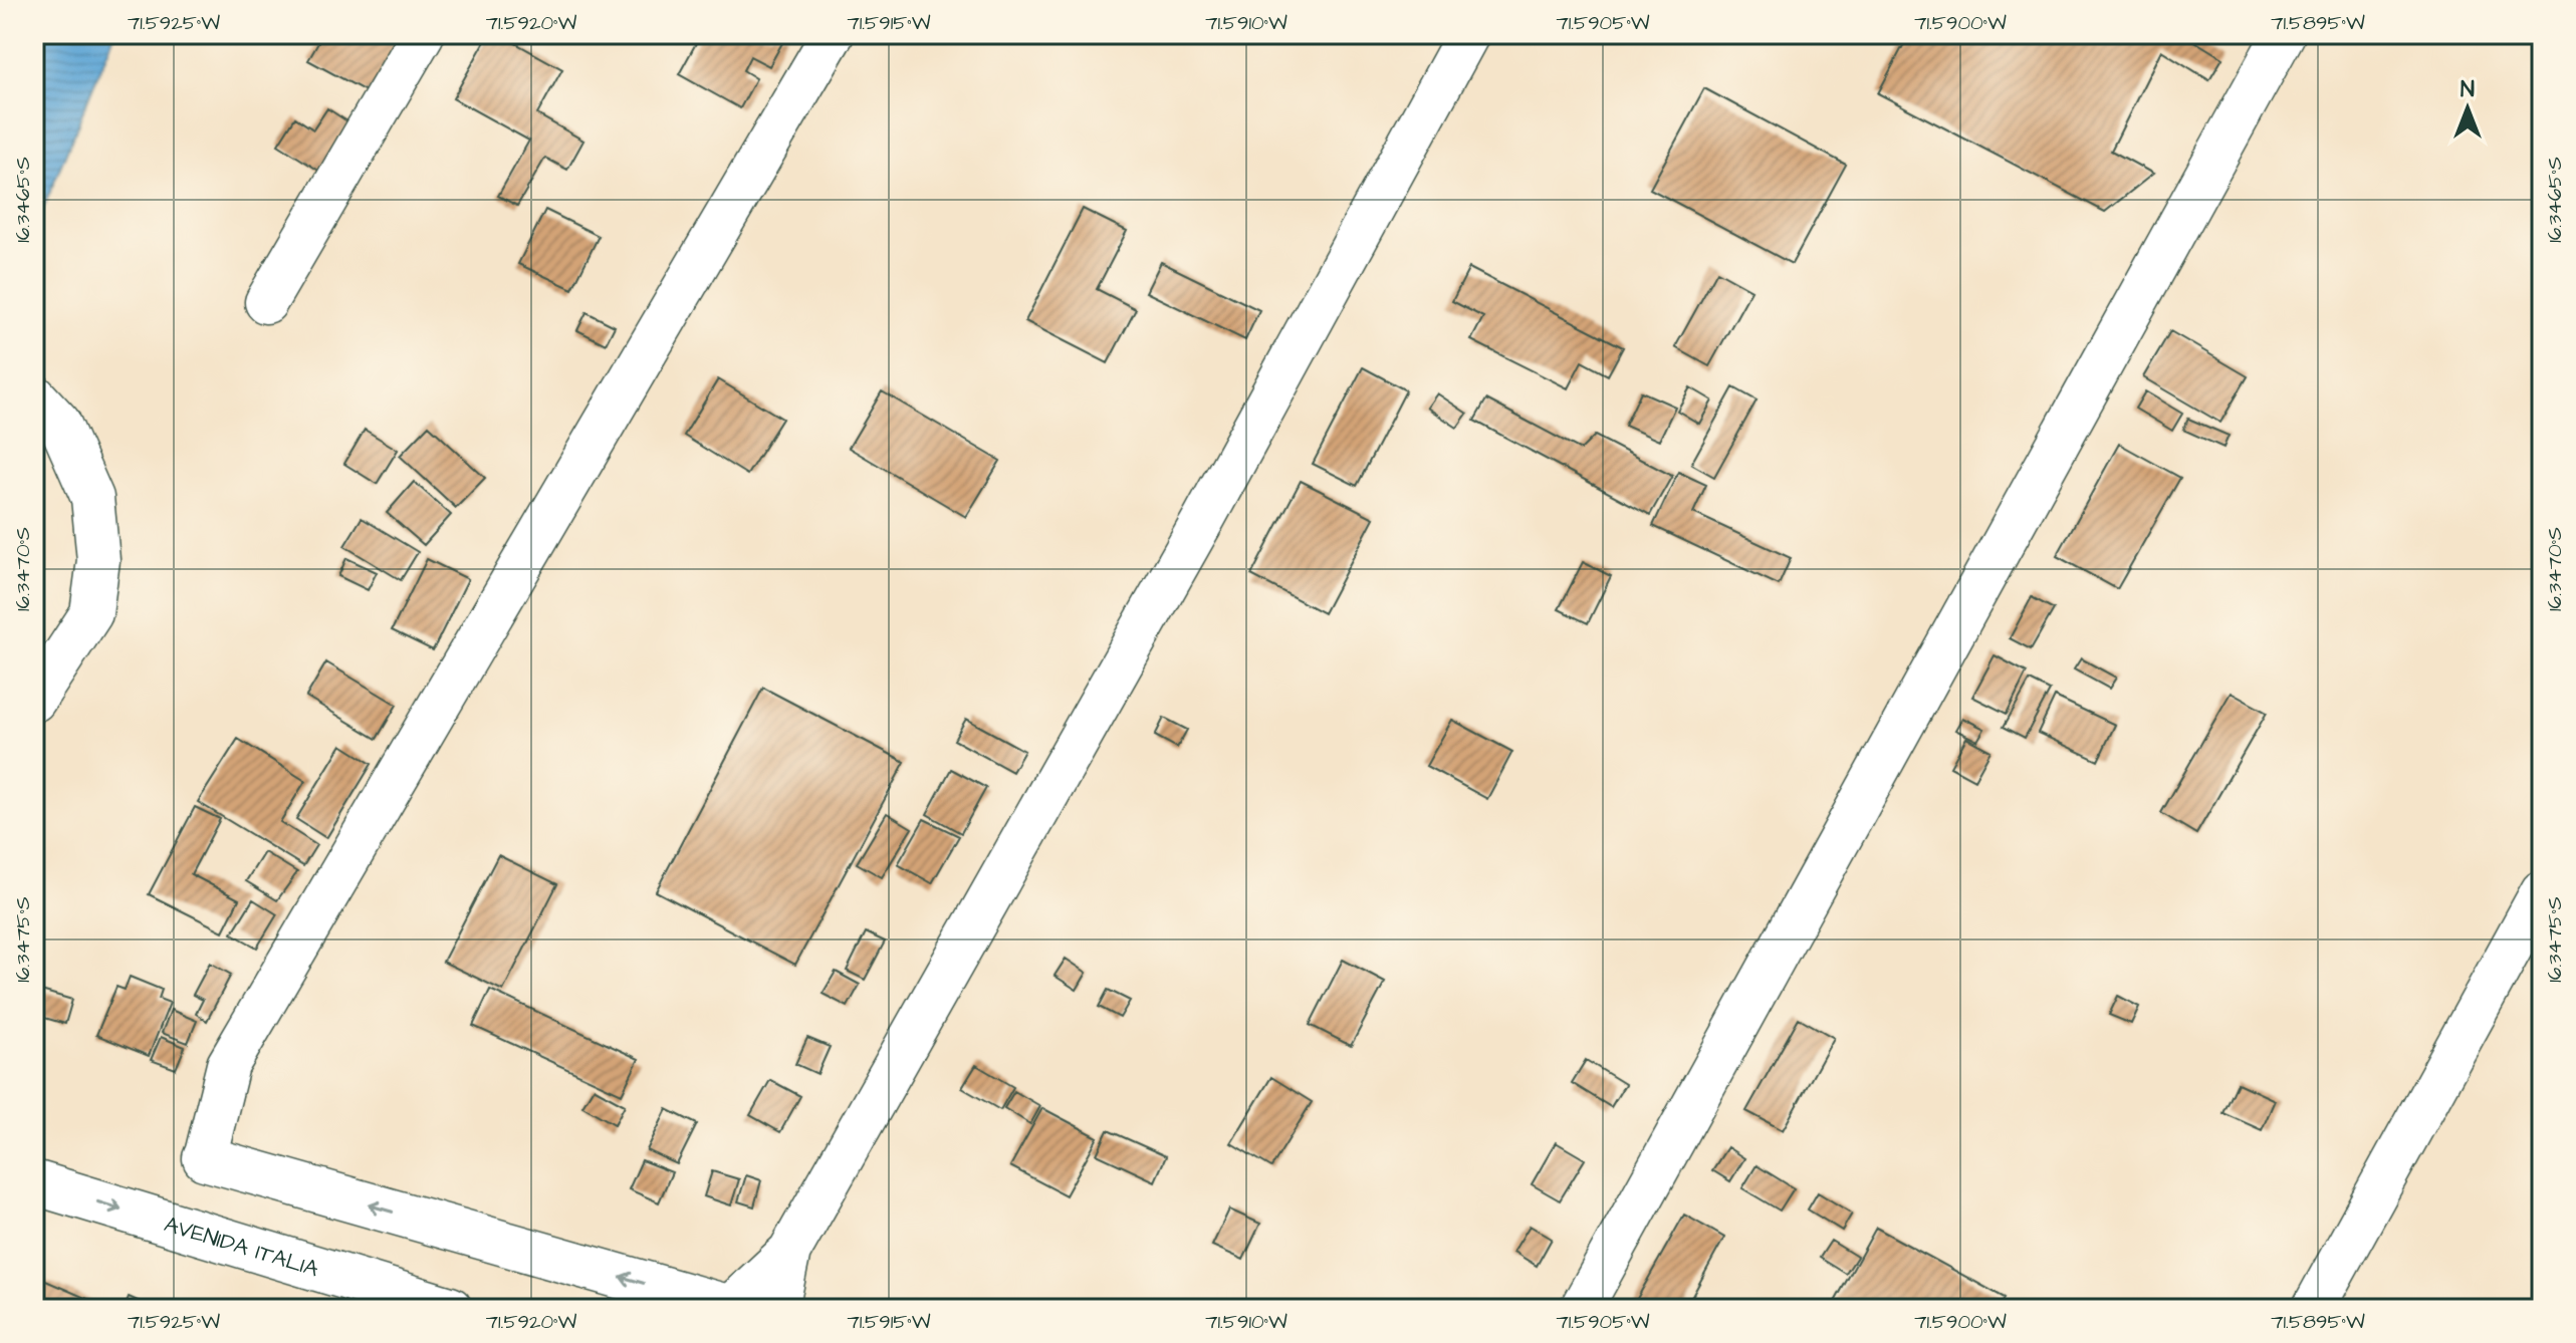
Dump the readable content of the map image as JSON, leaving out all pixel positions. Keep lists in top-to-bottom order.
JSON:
{
  "streets": {
    "main road": ["AVENIDA ITALIA"]
  },
  "north": "top",
  "coordinates": [
    "71.5925°W",
    "71.5920°W",
    "71.5915°W",
    "71.5910°W",
    "71.5905°W",
    "71.5900°W",
    "71.5895°W",
    "16.3465°S",
    "16.3470°S",
    "16.3475°S"
  ]
}
